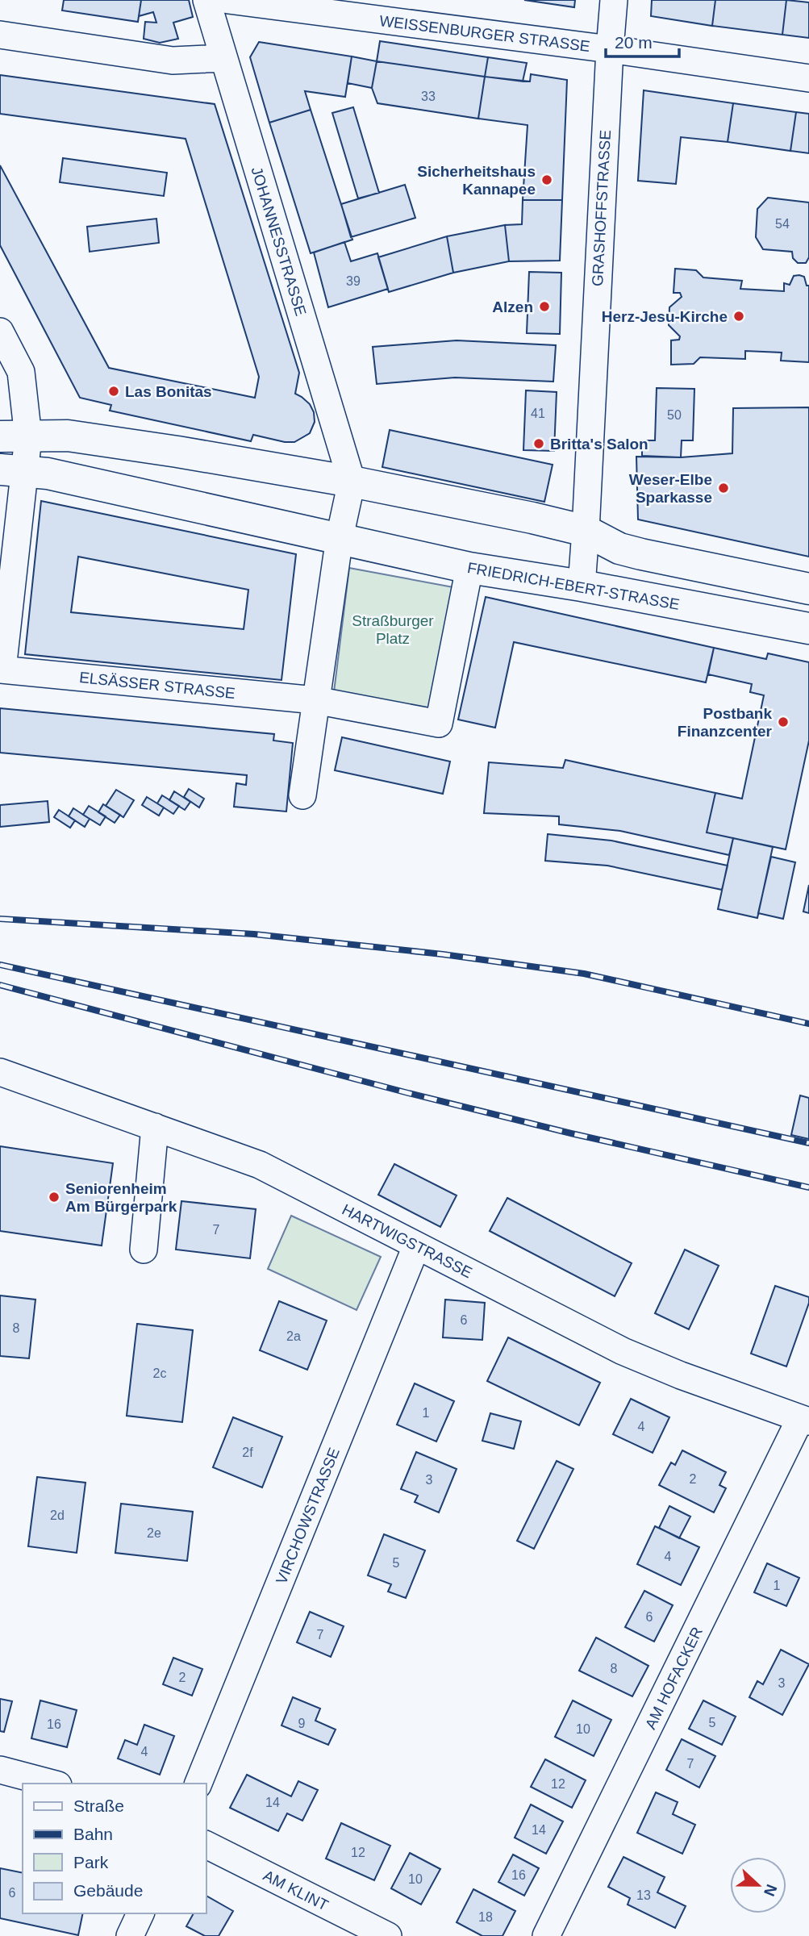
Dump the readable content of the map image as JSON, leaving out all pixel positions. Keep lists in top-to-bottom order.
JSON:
{
  "streets": {
    "main road": ["FRIEDRICH-EBERT-STRASSE"],
    "street": [
      "WEISSENBURGER STRASSE",
      "GRASHOFFSTRASSE",
      "JOHANNESSTRASSE",
      "ELSÄSSER STRASSE",
      "HARTWIGSTRASSE",
      "VIRCHOWSTRASSE",
      "AM HOFACKER",
      "AM KLINT"
    ]
  },
  "crossings": [
    ["WEISSENBURGER STRASSE", "GRASHOFFSTRASSE"],
    ["GRASHOFFSTRASSE", "FRIEDRICH-EBERT-STRASSE"],
    ["HARTWIGSTRASSE", "VIRCHOWSTRASSE"],
    ["HARTWIGSTRASSE", "AM HOFACKER"]
  ],
  "parks": ["Straßburger Platz"],
  "places": [
    "Sicherheitshaus Kannapee",
    "Alzen",
    "Herz-Jesu-Kirche",
    "Las Bonitas",
    "Britta's Salon",
    "Weser-Elbe Sparkasse",
    "Postbank Finanzcenter",
    "Seniorenheim Am Bürgerpark"
  ],
  "house_numbers": [
    "33",
    "54",
    "39",
    "41",
    "50",
    "7",
    "6",
    "8",
    "2a",
    "2c",
    "1",
    "4",
    "2f",
    "2",
    "3",
    "2d",
    "2e",
    "4",
    "5",
    "1",
    "6",
    "7",
    "8",
    "2",
    "3",
    "5",
    "9",
    "16",
    "10",
    "4",
    "7",
    "12",
    "14",
    "14",
    "12",
    "16",
    "10",
    "6",
    "13",
    "18"
  ],
  "legend": [
    "Straße",
    "Bahn",
    "Park",
    "Gebäude"
  ],
  "scale_bar": "20 m",
  "north": "right"
}
